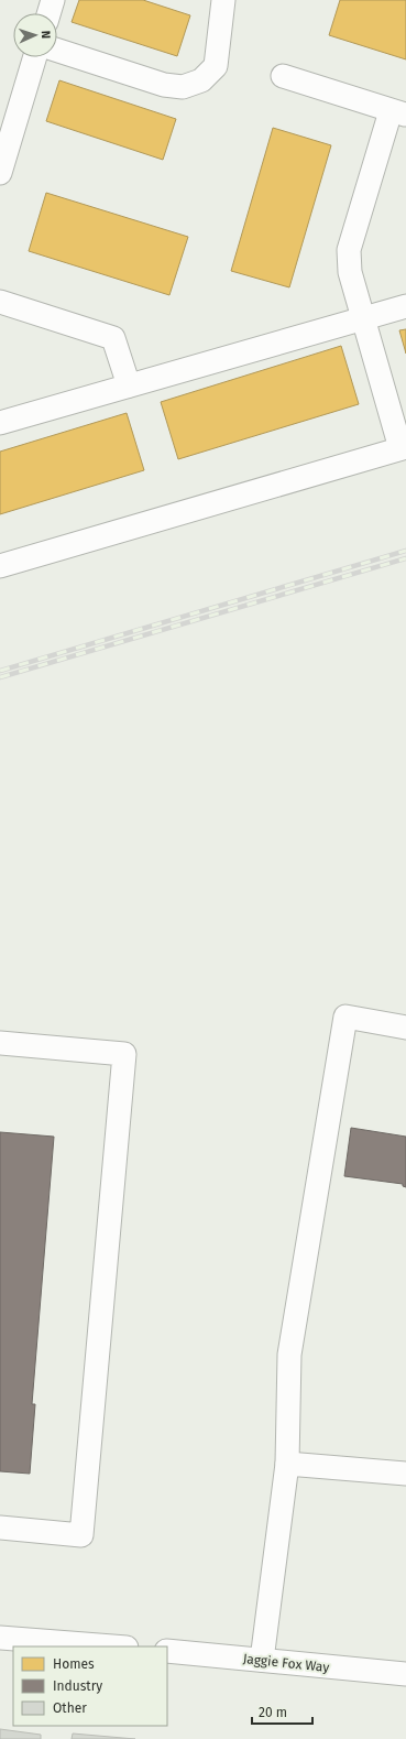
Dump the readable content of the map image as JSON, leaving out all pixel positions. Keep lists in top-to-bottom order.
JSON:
{
  "streets": {
    "street": ["Jaggie Fox Way"]
  },
  "legend": ["Homes", "Industry", "Other"],
  "scale_bar": "20 m",
  "north": "right"
}
